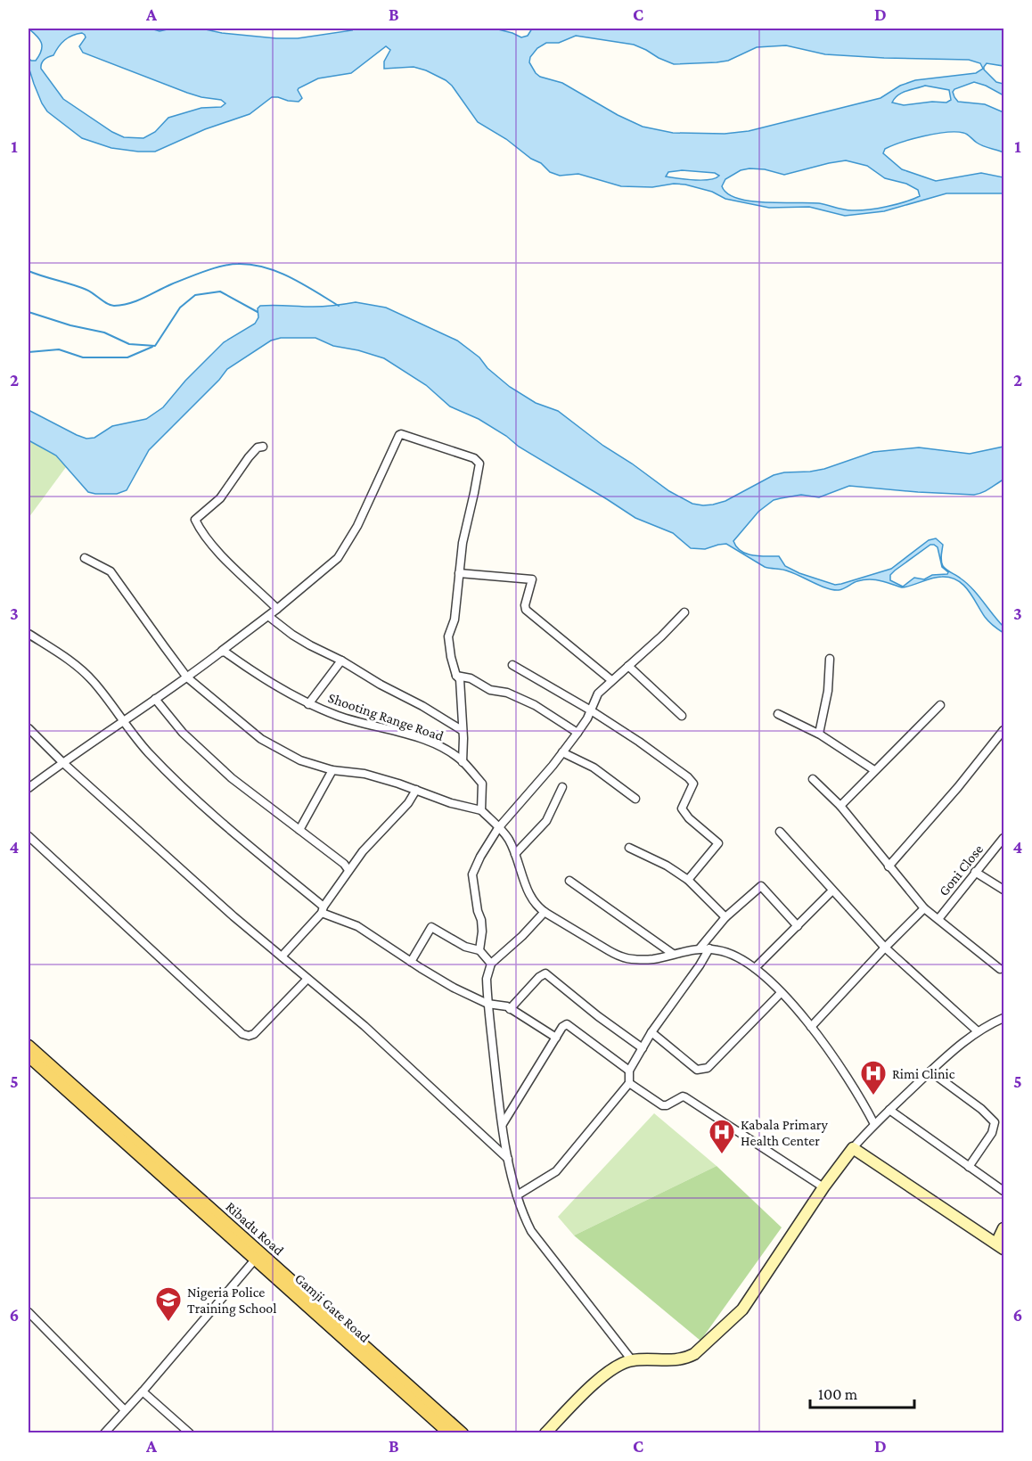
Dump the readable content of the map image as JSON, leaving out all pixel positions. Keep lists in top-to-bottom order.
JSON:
{
  "streets": {
    "main road": ["Ribadu Road", "Gamji Gate Road"],
    "street": ["Shooting Range Road", "Goni Close"]
  },
  "crossings": [
    ["Ribadu Road", "Gamji Gate Road"]
  ],
  "places": {
    "hospital": ["Rimi Clinic", "Kabala Primary Health Center"],
    "school or university": ["Nigeria Police Training School"]
  },
  "scale_bar": "100 m",
  "grid": {
    "columns": [
      "A",
      "B",
      "C",
      "D"
    ],
    "rows": [
      "1",
      "2",
      "3",
      "4",
      "5",
      "6"
    ]
  }
}
